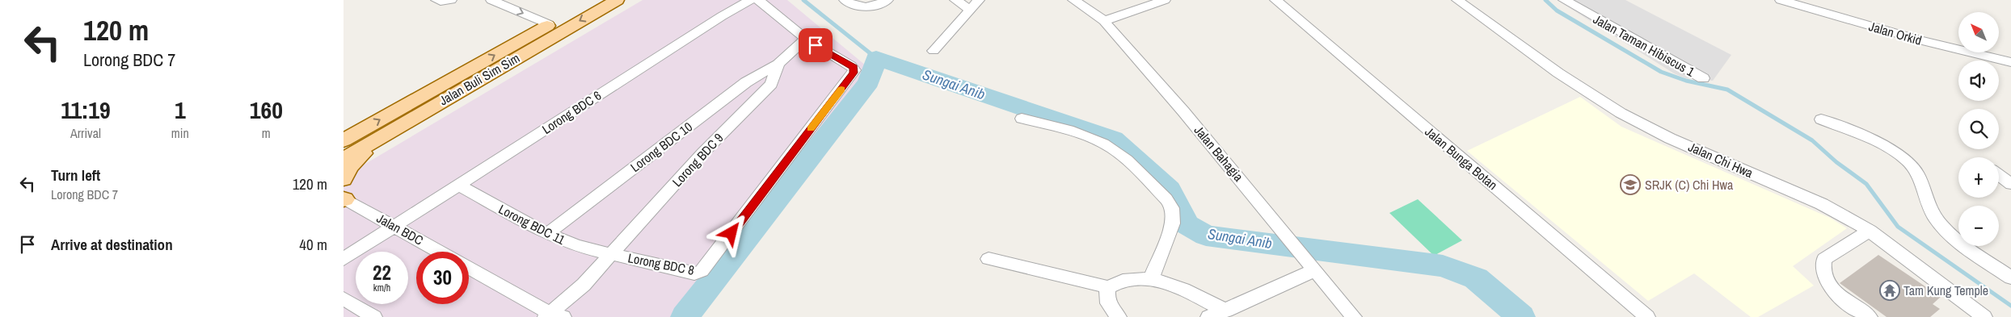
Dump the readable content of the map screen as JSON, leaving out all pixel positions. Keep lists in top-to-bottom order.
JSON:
{
  "streets": {
    "main road": ["Jalan Buli Sim Sim"],
    "street": [
      "Jalan Orkid",
      "Jalan Taman Hibiscus 1",
      "Lorong BDC 6",
      "Lorong BDC 10",
      "Jalan Bahagia",
      "Jalan Bunga Botan",
      "Lorong BDC 9",
      "Jalan Chi Hwa",
      "Lorong BDC 11",
      "Jalan BDC",
      "Lorong BDC 8"
    ]
  },
  "crossings": [
    ["Lorong BDC 6", "Lorong BDC 11"],
    ["Lorong BDC 6", "Jalan BDC"],
    ["Lorong BDC 10", "Lorong BDC 9"],
    ["Lorong BDC 10", "Lorong BDC 11"],
    ["Lorong BDC 10", "Lorong BDC 8"],
    ["Lorong BDC 9", "Lorong BDC 11"],
    ["Lorong BDC 9", "Lorong BDC 8"],
    ["Lorong BDC 11", "Lorong BDC 8"]
  ],
  "water": ["Sungai Anib"],
  "places": {
    "school or university": ["SRJK (C) Chi Hwa"],
    "temple": ["Tam Kung Temple"]
  },
  "north": "top left",
  "page": {
    "turn": ["120 m", "Lorong BDC 7"],
    "map_buttons": ["+", "−"],
    "eta": [
      "11:19",
      "Arrival",
      "1",
      "min",
      "160",
      "m"
    ],
    "list": [
      {
        "name": "Turn left",
        "note": "Lorong BDC 7",
        "value": "120 m"
      },
      {
        "name": "Arrive at destination",
        "value": "40 m"
      }
    ],
    "speed": "22 km/h",
    "limit": "30"
  }
}
